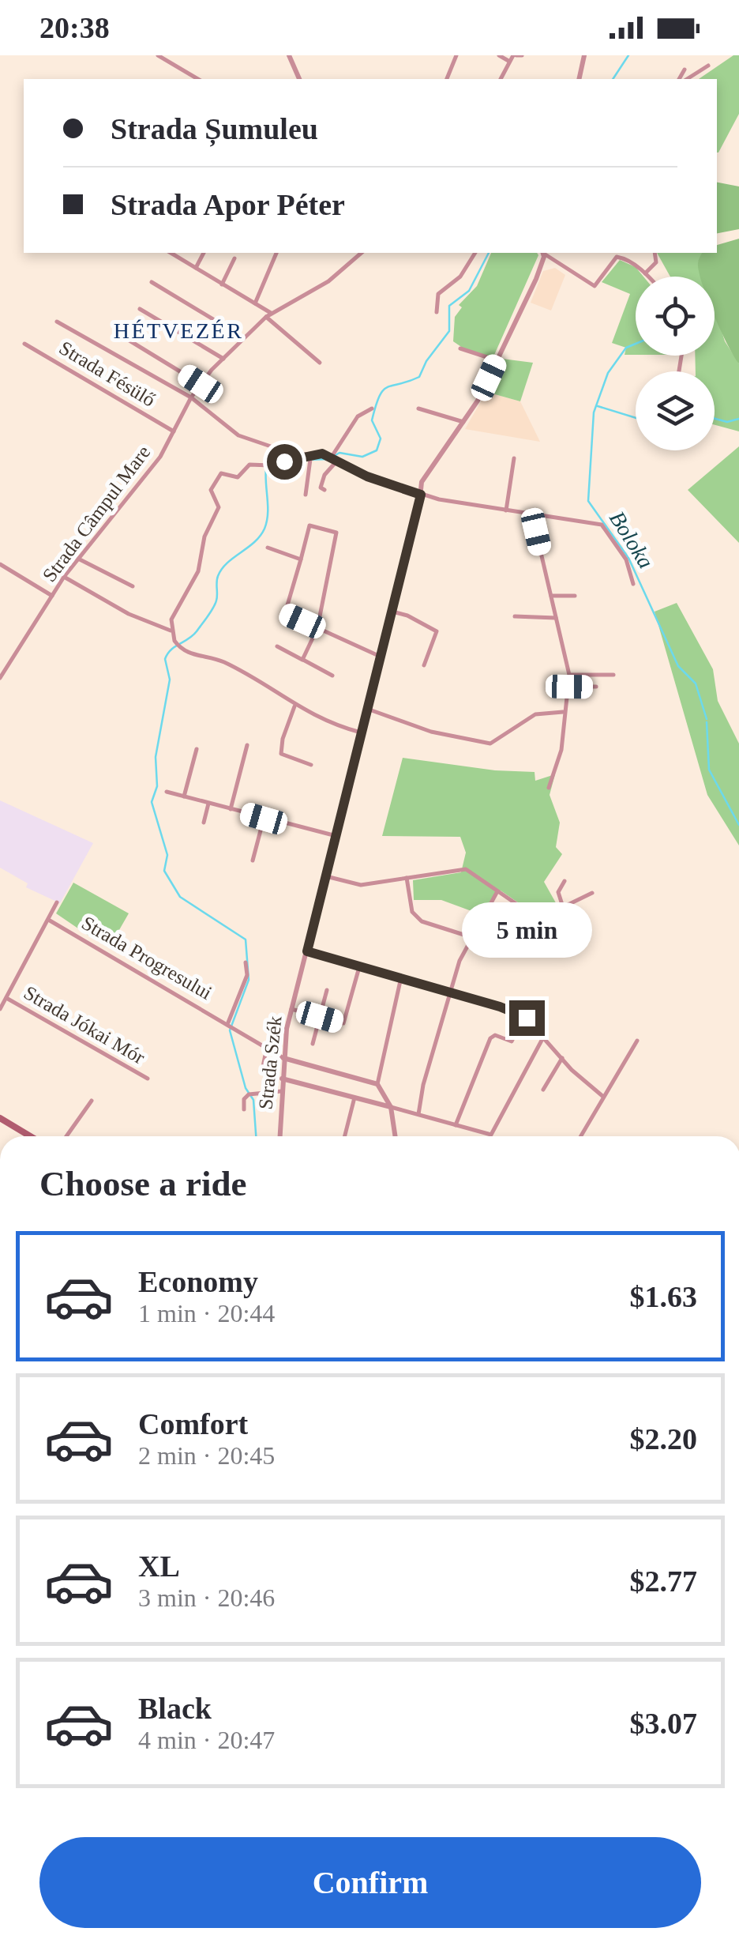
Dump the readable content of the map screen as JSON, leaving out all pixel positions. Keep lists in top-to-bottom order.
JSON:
{
  "streets": {
    "street": [
      "Strada Fésülő",
      "Strada Câmpul Mare",
      "Strada Progresului",
      "Strada Jókai Mór",
      "Strada Szék"
    ]
  },
  "crossings": [
    ["Strada Fésülő", "Strada Câmpul Mare"],
    ["Strada Progresului", "Strada Szék"]
  ],
  "districts": ["HÉTVEZÉR"],
  "water": ["Boloka"],
  "page": {
    "status": "20:38",
    "banner": ["Strada Șumuleu", "Strada Apor Péter"],
    "bubble": "5 min",
    "heading": "Choose a ride",
    "list": [
      {
        "name": "Economy",
        "note": "1 min · 20:44",
        "value": "$1.63"
      },
      {
        "name": "Comfort",
        "note": "2 min · 20:45",
        "value": "$2.20"
      },
      {
        "name": "XL",
        "note": "3 min · 20:46",
        "value": "$2.77"
      },
      {
        "name": "Black",
        "note": "4 min · 20:47",
        "value": "$3.07"
      }
    ],
    "buttons": "Confirm"
  }
}
